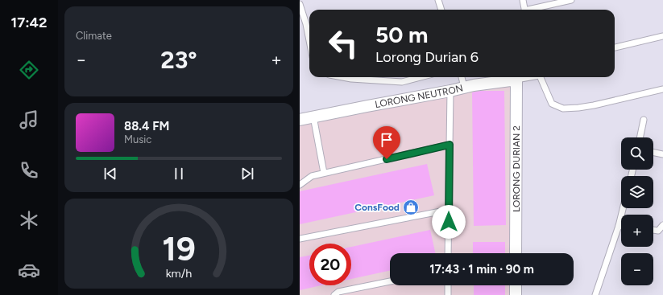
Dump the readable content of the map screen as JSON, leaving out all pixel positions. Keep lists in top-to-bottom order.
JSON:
{
  "streets": {
    "street": ["LORONG NEUTRON", "LORONG DURIAN 2"]
  },
  "crossings": [
    ["LORONG NEUTRON", "LORONG DURIAN 2"]
  ],
  "places": {
    "shop": ["ConsFood"]
  },
  "page": {
    "tabs": "17:42",
    "tile": "Climate",
    "turn": ["50 m", "Lorong Durian 6"],
    "heat": ["−", "23°", "+"],
    "song": ["88.4 FM", "Music"],
    "map_buttons": ["+", "−"],
    "limit": "20",
    "trip": "17:43 · 1 min · 90 m",
    "gauge": ["19", "km/h"]
  }
}
